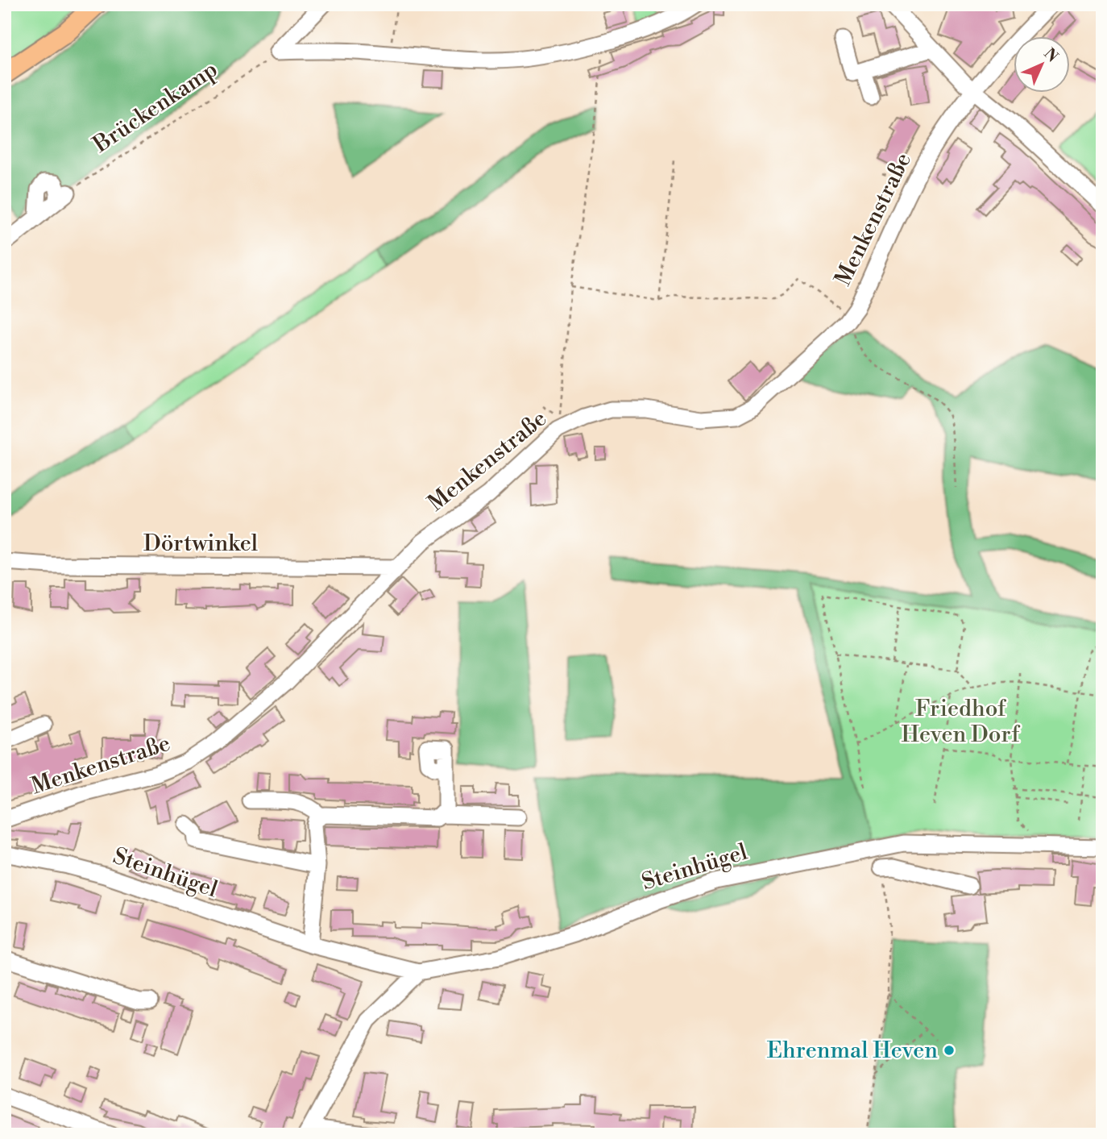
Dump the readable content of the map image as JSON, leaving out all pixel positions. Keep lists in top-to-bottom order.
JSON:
{
  "streets": {
    "street": ["Menkenstraße", "Dörtwinkel", "Steinhügel"],
    "path": ["Brückenkamp"]
  },
  "crossings": [
    ["Menkenstraße", "Dörtwinkel"]
  ],
  "parks": ["Friedhof Heven Dorf"],
  "places": ["Ehrenmal Heven"],
  "north": "top right"
}
